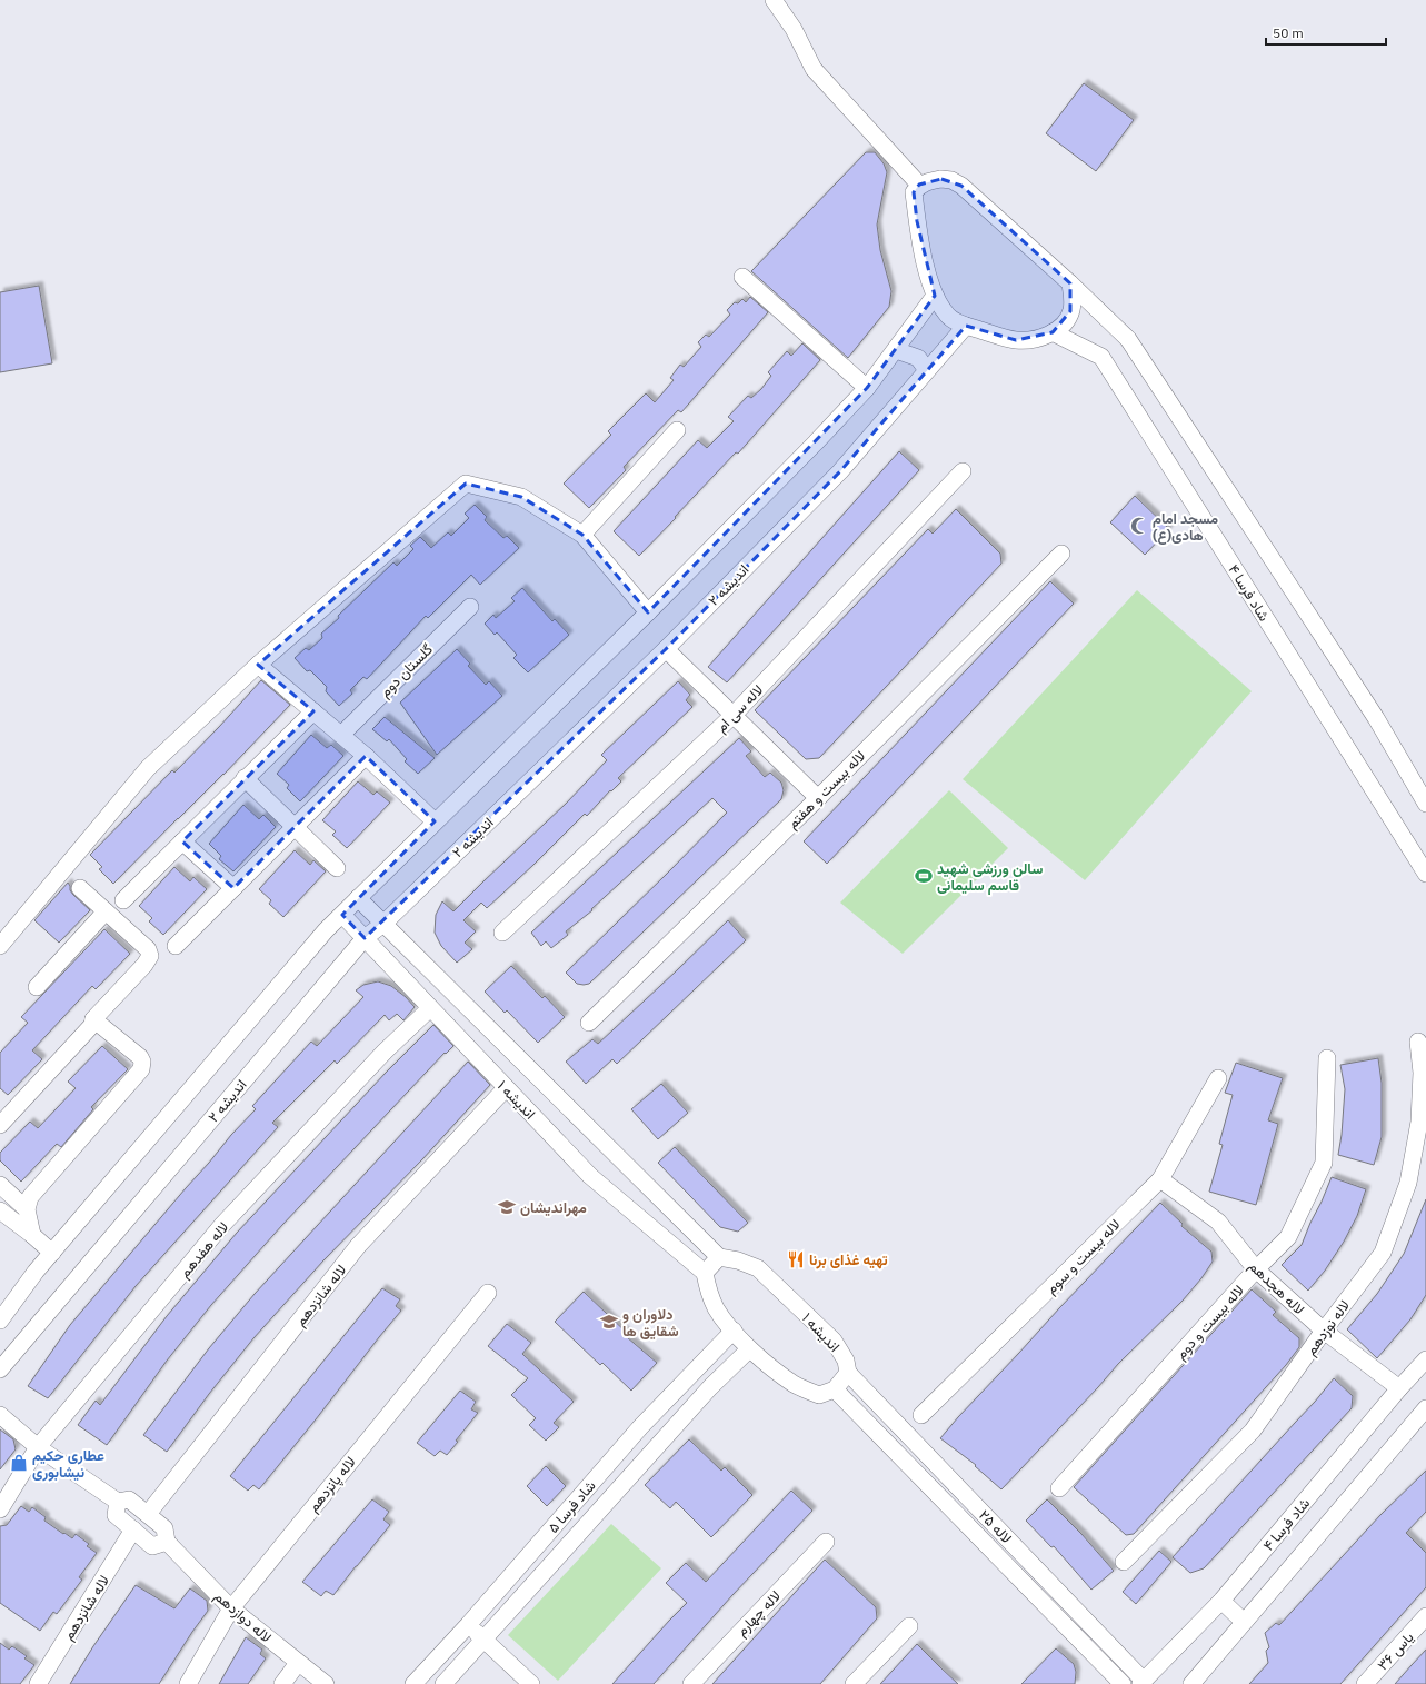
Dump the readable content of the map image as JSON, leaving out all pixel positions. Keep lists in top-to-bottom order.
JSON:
{
  "streets": {
    "street": [
      "اندیشه ۲",
      "شاد فرسا ۴",
      "گلستان دوم",
      "لاله سی ام",
      "لاله بیست و هفتم",
      "اندیشه ۱",
      "لاله هفدهم",
      "لاله بیست و سوم",
      "لاله هجدهم",
      "لاله شانزدهم",
      "لاله بیست و دوم",
      "لاله نوزدهم",
      "لاله پانزدهم",
      "شاد فرسا ۵",
      "لاله ۲۵",
      "لاله چهارم",
      "لاله دوازدهم",
      "یاس ۳۶"
    ]
  },
  "crossings": [
    ["اندیشه ۲", "اندیشه ۱"],
    ["شاد فرسا ۴", "لاله هجدهم"],
    ["شاد فرسا ۴", "لاله ۲۵"],
    ["اندیشه ۱", "لاله هفدهم"],
    ["اندیشه ۱", "لاله شانزدهم"],
    ["اندیشه ۱", "لاله ۲۵"],
    ["لاله بیست و سوم", "لاله هجدهم"],
    ["لاله هجدهم", "لاله بیست و دوم"],
    ["لاله هجدهم", "لاله نوزدهم"],
    ["لاله شانزدهم", "لاله دوازدهم"],
    ["لاله پانزدهم", "لاله دوازدهم"]
  ],
  "places": {
    "mosque": ["مسجد امام هادی(ع)"],
    "sports": ["سالن ورزشی شهید قاسم سلیمانی"],
    "school or university": ["مهراندیشان", "دلاوران و شقایق ها"],
    "restaurant": ["تهیه غذای برنا"],
    "shop": ["عطاری حکیم نیشابوری"]
  },
  "scale_bar": "50 m"
}
